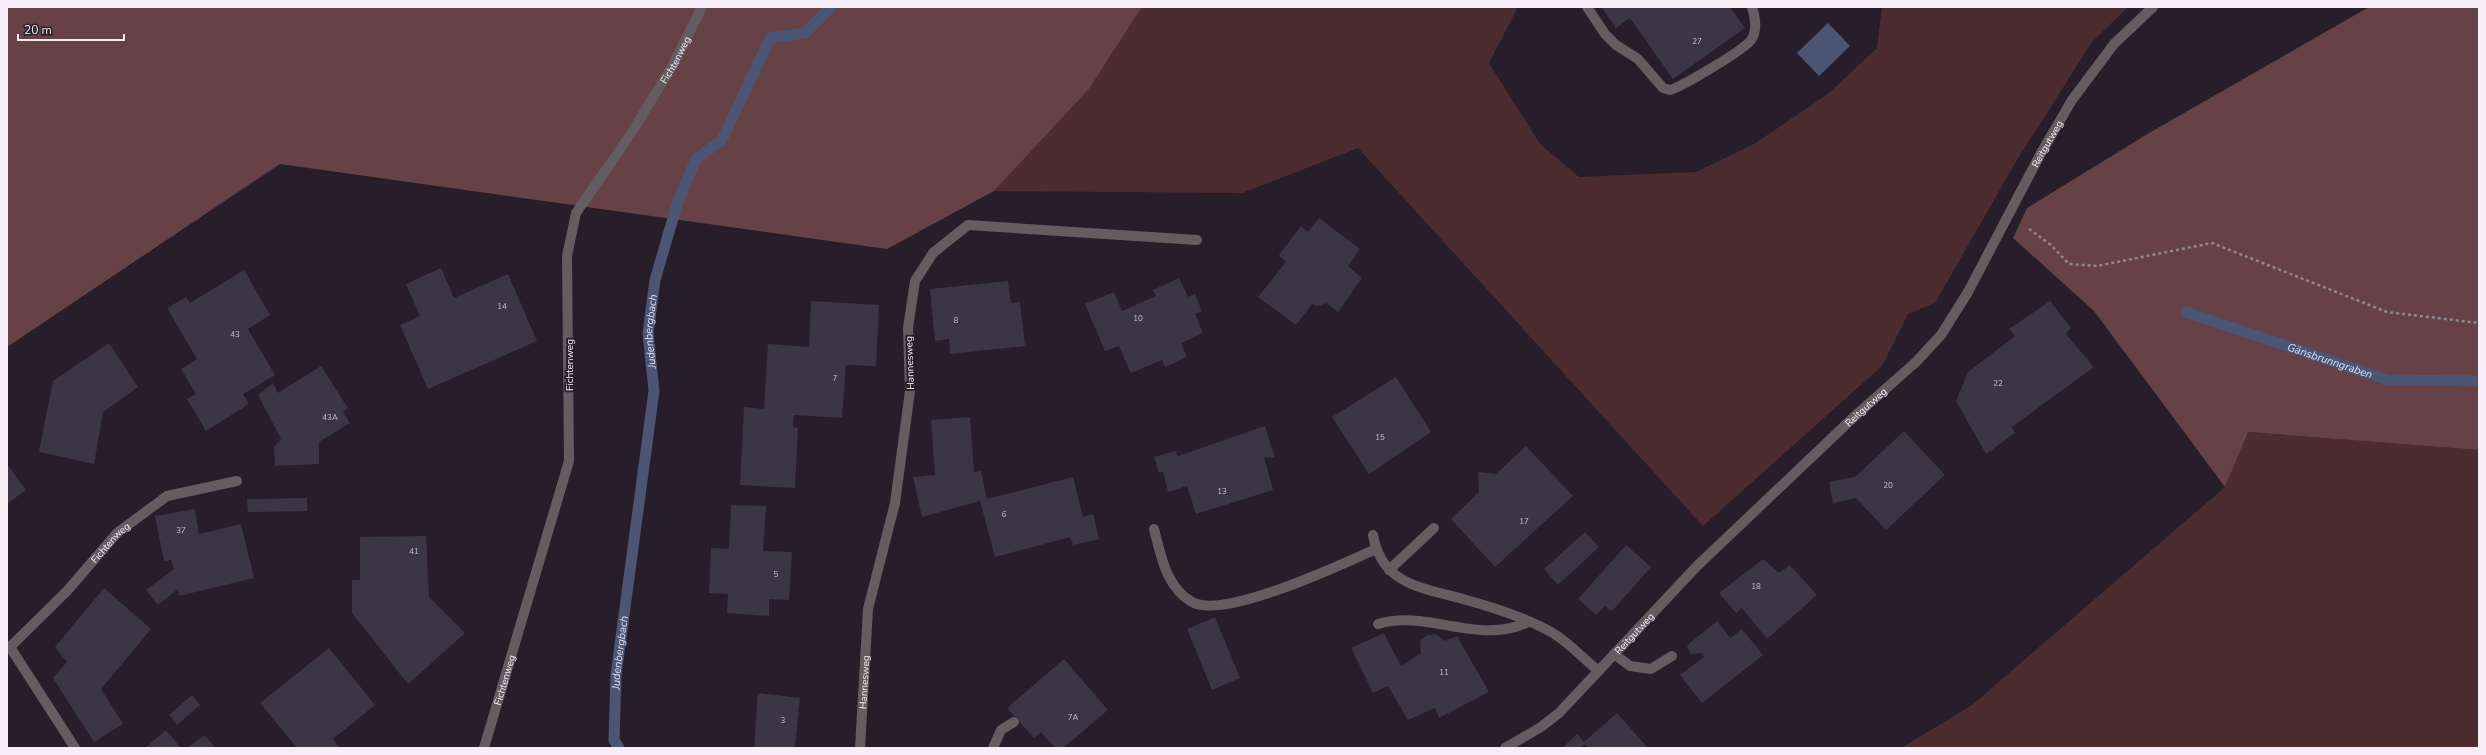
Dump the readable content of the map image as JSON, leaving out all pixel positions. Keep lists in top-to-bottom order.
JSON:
{
  "streets": {
    "street": ["Fichtenweg", "Reitgutweg", "Hannesweg"]
  },
  "water": ["Judenbergbach", "Gänsbrunngraben"],
  "house_numbers": [
    "27",
    "14",
    "10",
    "8",
    "43",
    "7",
    "22",
    "43A",
    "15",
    "20",
    "13",
    "6",
    "17",
    "37",
    "41",
    "5",
    "18",
    "11",
    "7A",
    "3"
  ],
  "scale_bar": "20 m"
}
